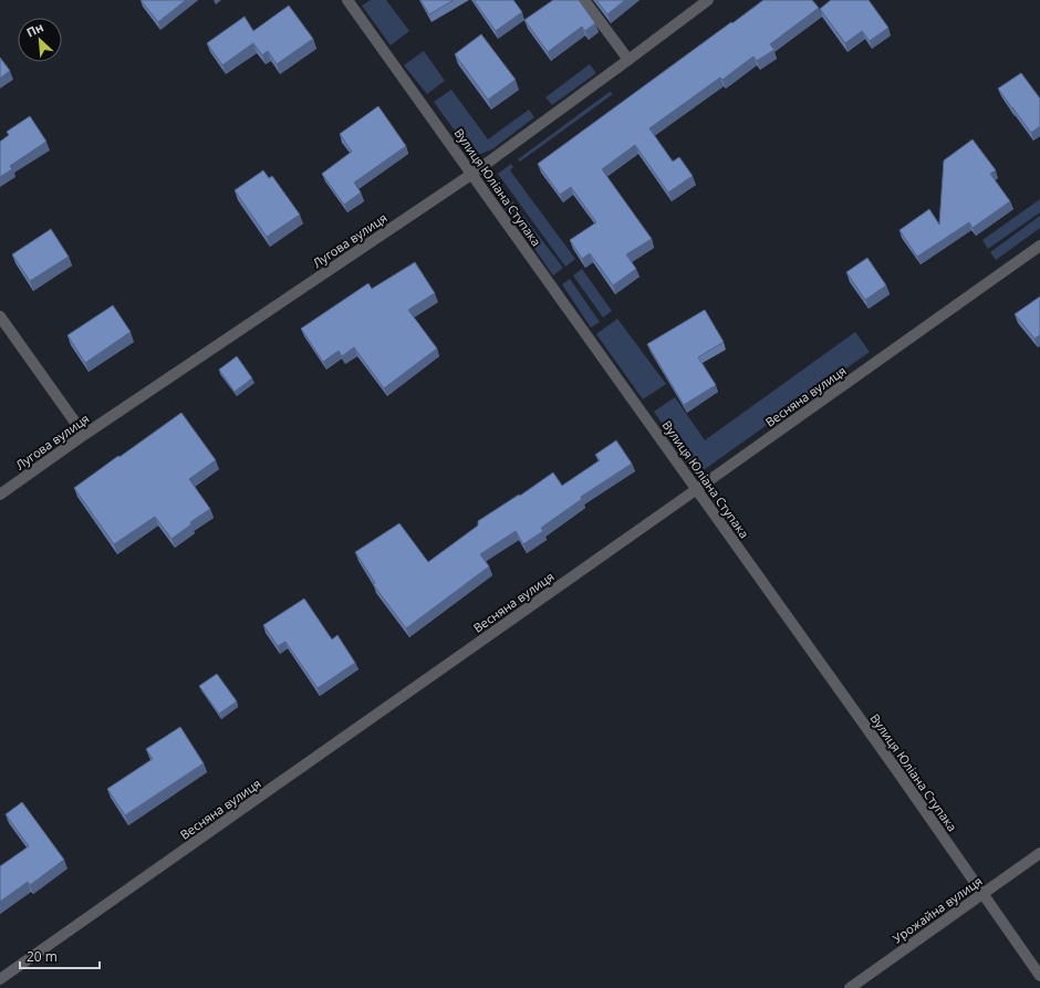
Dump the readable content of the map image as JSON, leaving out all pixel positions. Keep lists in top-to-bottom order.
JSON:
{
  "streets": {
    "street": [
      "Вулиця Юліана Ступака",
      "Лугова вулиця",
      "Весняна вулиця",
      "Урожайна вулиця"
    ]
  },
  "crossings": [
    ["Вулиця Юліана Ступака", "Лугова вулиця"],
    ["Вулиця Юліана Ступака", "Весняна вулиця"],
    ["Вулиця Юліана Ступака", "Урожайна вулиця"]
  ],
  "scale_bar": "20 m",
  "north": "top left"
}
